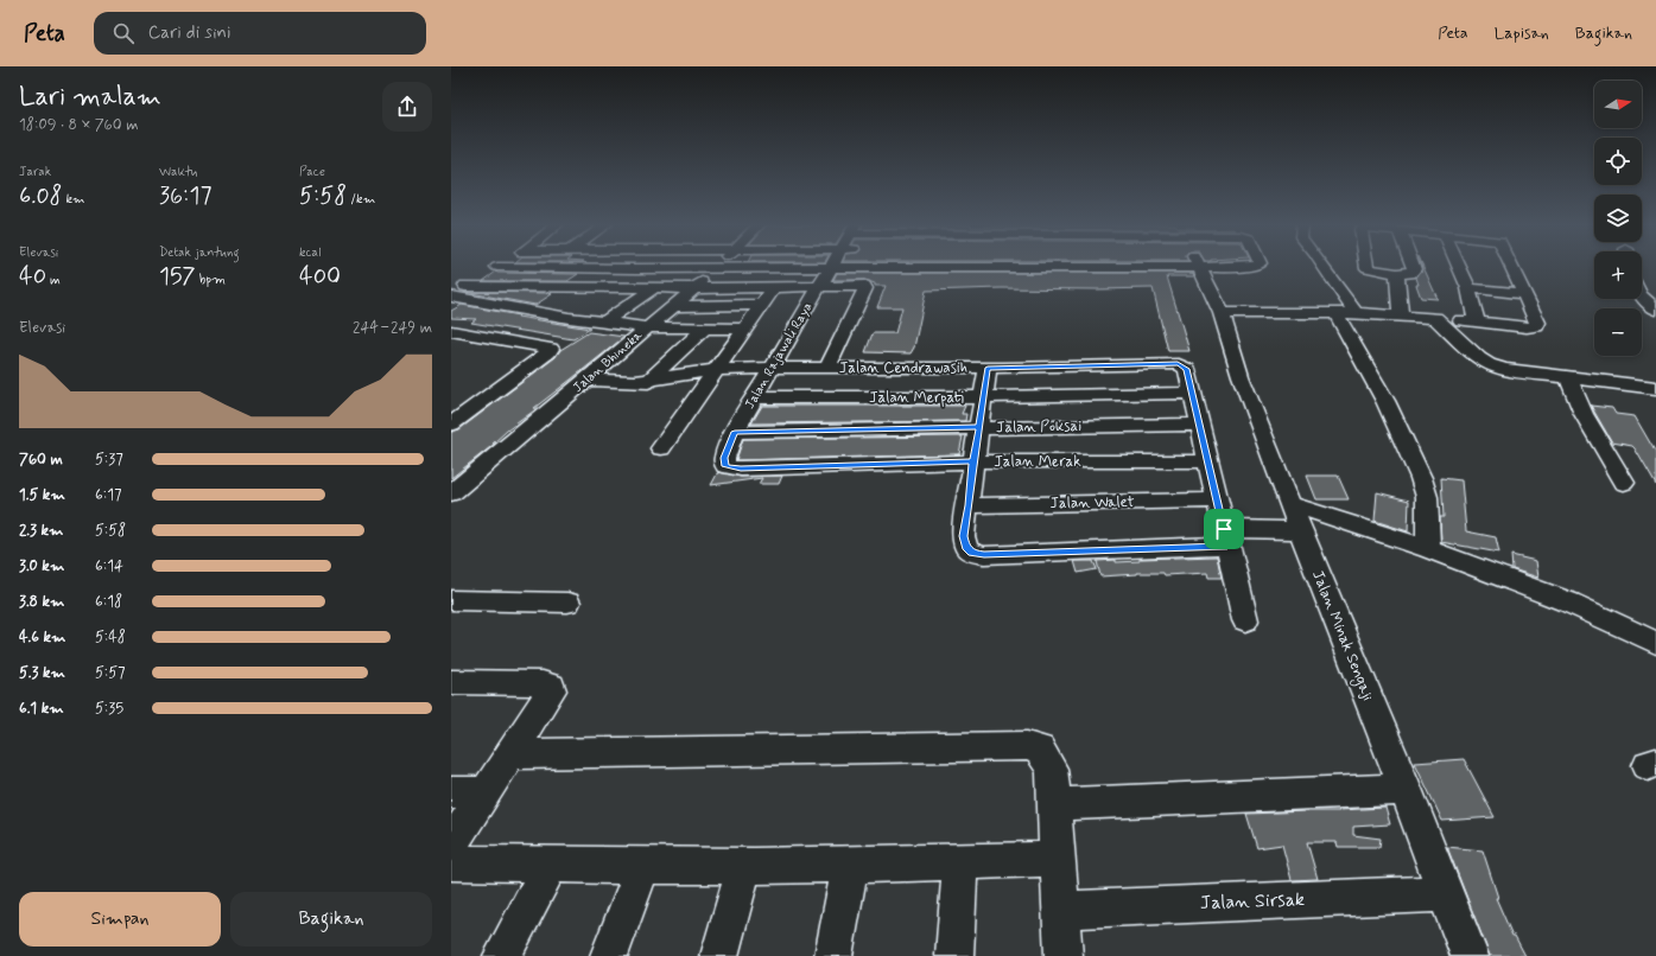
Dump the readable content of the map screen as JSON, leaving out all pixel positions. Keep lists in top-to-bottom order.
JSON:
{
  "streets": {
    "street": [
      "Jalan Rajawali Raya",
      "Jalan Bhineka",
      "Jalan Cendrawasih",
      "Jalan Merpati",
      "Jalan Poksai",
      "Jalan Merak",
      "Jalan Walet",
      "Jalan Minak Sengaji",
      "Jalan Sirsak"
    ]
  },
  "crossings": [
    ["Jalan Rajawali Raya", "Jalan Cendrawasih"],
    ["Jalan Rajawali Raya", "Jalan Merpati"],
    ["Jalan Rajawali Raya", "Jalan Poksai"],
    ["Jalan Rajawali Raya", "Jalan Merak"],
    ["Jalan Bhineka", "Jalan Cendrawasih"],
    ["Jalan Cendrawasih", "Jalan Merpati"],
    ["Jalan Cendrawasih", "Jalan Poksai"],
    ["Jalan Cendrawasih", "Jalan Merak"],
    ["Jalan Cendrawasih", "Jalan Walet"],
    ["Jalan Minak Sengaji", "Jalan Sirsak"]
  ],
  "north": "right",
  "page": {
    "header": "Peta",
    "search": "Cari di sini",
    "nav": ["Peta", "Lapisan", "Bagikan"],
    "heading": ["Lari malam", "18:09 · 8 × 760 m"],
    "map_buttons": ["+", "−"],
    "stats": [
      ["Jarak", "6.08 km"],
      ["Waktu", "36:17"],
      ["Pace", "5:58 /km"],
      ["Elevasi", "40 m"],
      ["Detak jantung", "157 bpm"],
      ["kcal", "400"]
    ],
    "chart": ["Elevasi", "244–249 m"],
    "list": [
      {
        "name": "760 m",
        "note": "5:37"
      },
      {
        "name": "1.5 km",
        "note": "6:17"
      },
      {
        "name": "2.3 km",
        "note": "5:58"
      },
      {
        "name": "3.0 km",
        "note": "6:14"
      },
      {
        "name": "3.8 km",
        "note": "6:18"
      },
      {
        "name": "4.6 km",
        "note": "5:48"
      },
      {
        "name": "5.3 km",
        "note": "5:57"
      },
      {
        "name": "6.1 km",
        "note": "5:35"
      }
    ],
    "buttons": ["Simpan", "Bagikan"]
  }
}
